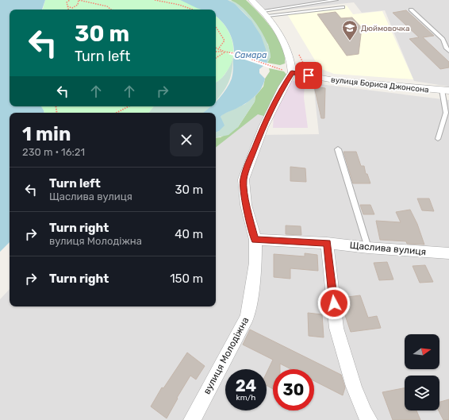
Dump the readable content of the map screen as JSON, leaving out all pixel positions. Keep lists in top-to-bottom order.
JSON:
{
  "streets": {
    "street": ["вулиця Бориса Джонсона", "Щаслива вулиця", "вулиця Молодіжна"]
  },
  "crossings": [
    ["вулиця Бориса Джонсона", "вулиця Молодіжна"],
    ["Щаслива вулиця", "вулиця Молодіжна"]
  ],
  "water": ["Самара"],
  "places": {
    "school or university": ["Дюймовочка"]
  },
  "north": "right",
  "page": {
    "turn": ["30 m", "Turn left"],
    "heading": ["1 min", "230 m · 16:21"],
    "list": [
      {
        "name": "Turn left",
        "note": "Щаслива вулиця",
        "value": "30 m"
      },
      {
        "name": "Turn right",
        "note": "вулиця Молодіжна",
        "value": "40 m"
      },
      {
        "name": "Turn right",
        "value": "150 m"
      }
    ],
    "speed": "24 km/h",
    "limit": "30"
  }
}
